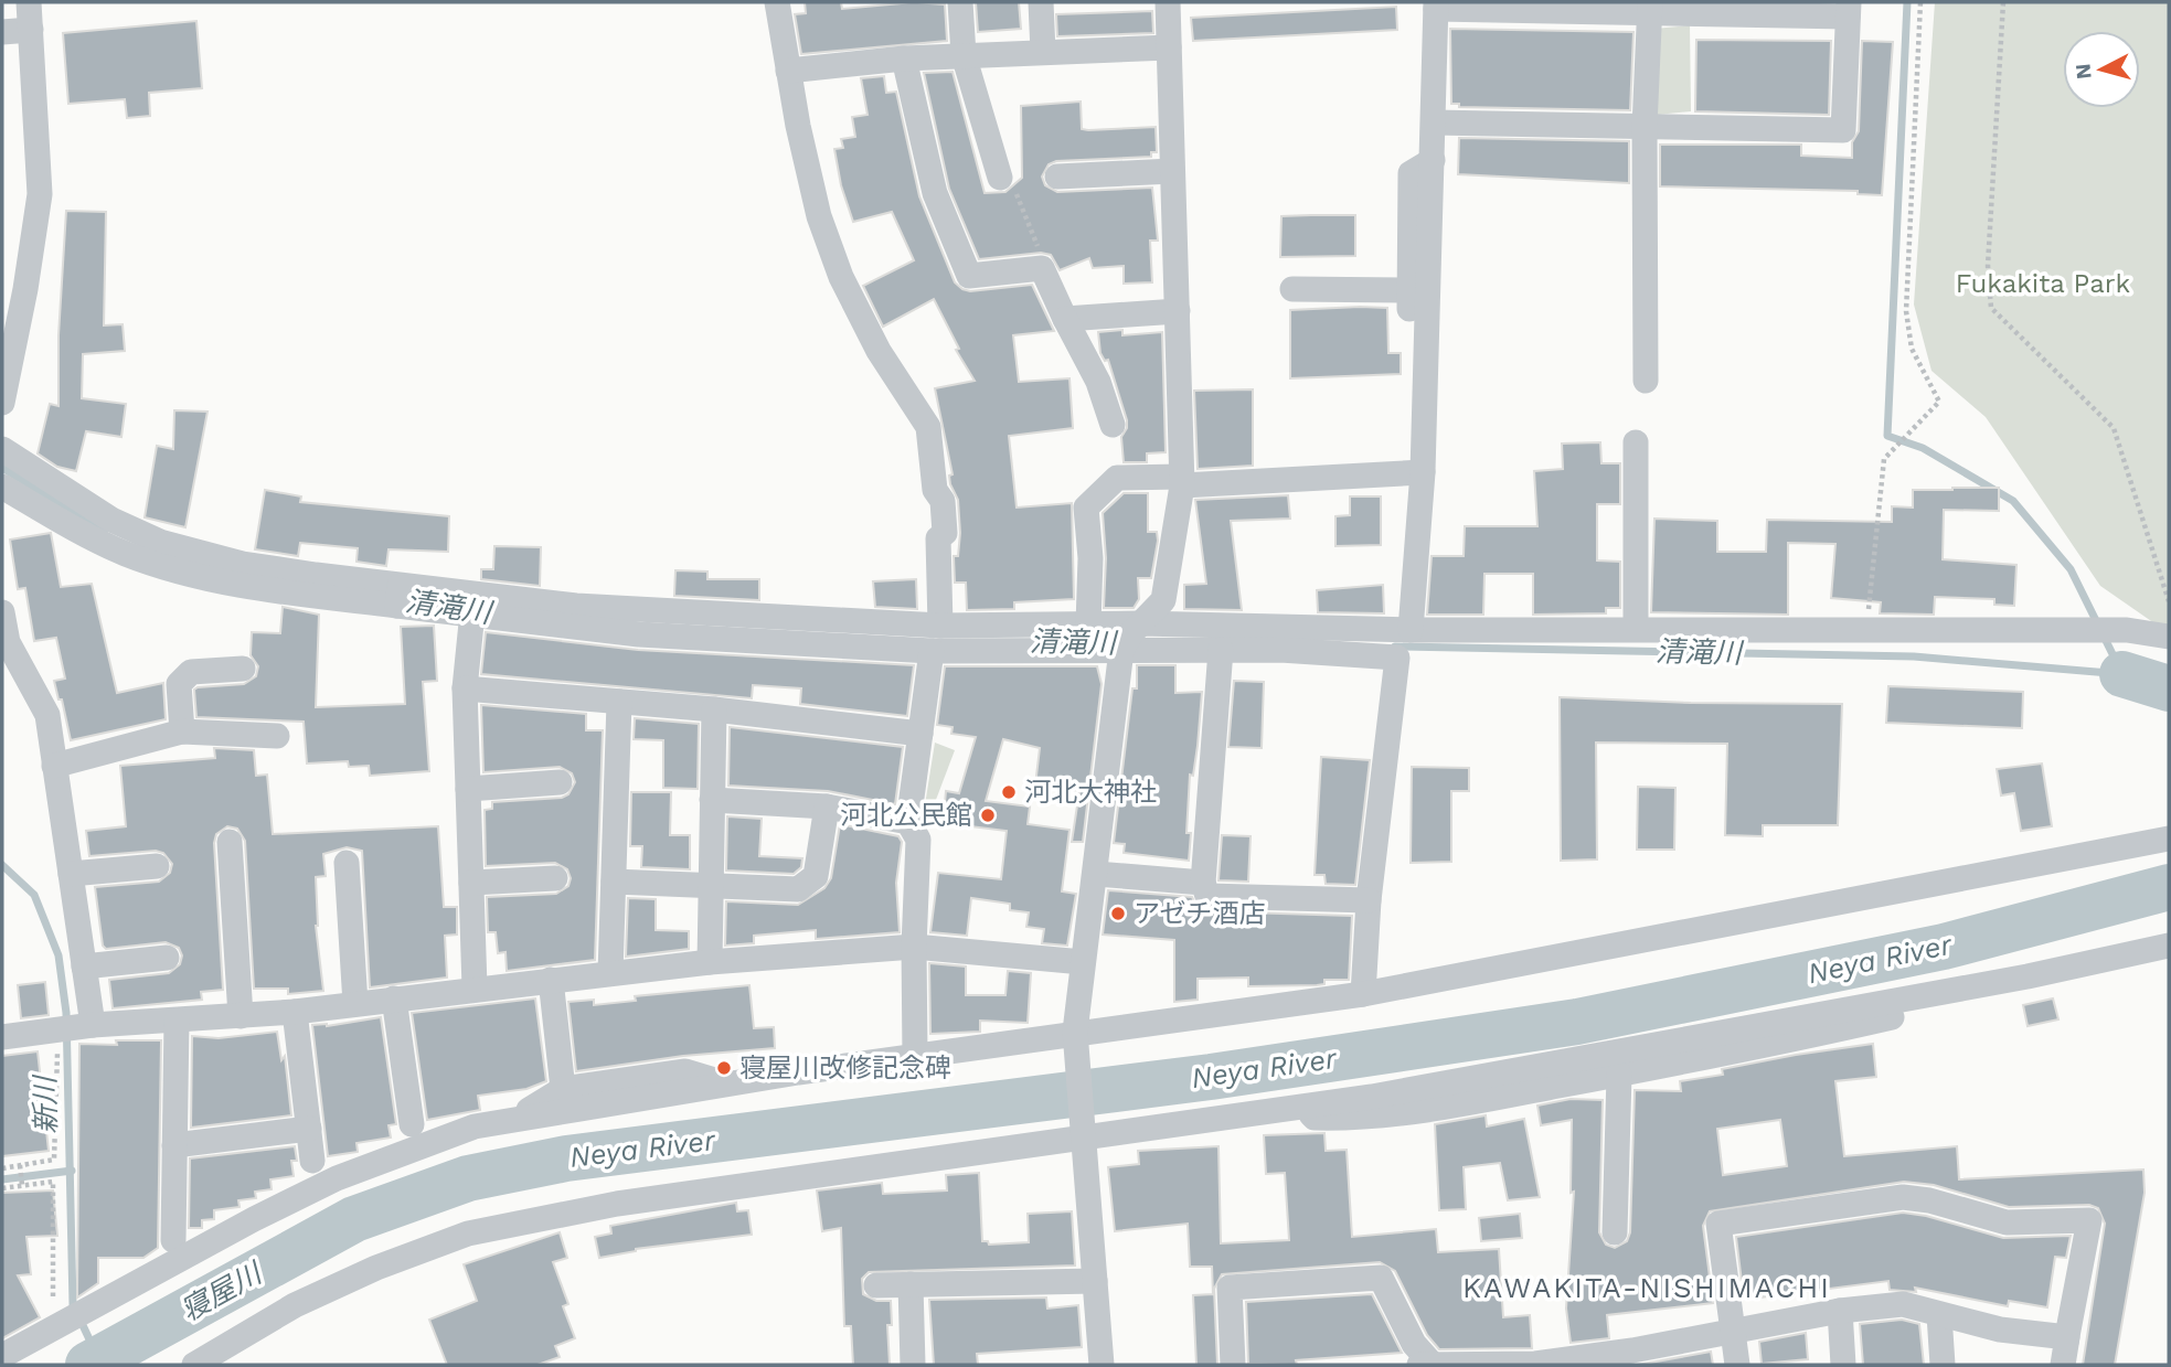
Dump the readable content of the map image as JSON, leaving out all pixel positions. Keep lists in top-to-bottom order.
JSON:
{
  "districts": ["KAWAKITA-NISHIMACHI"],
  "water": [
    "清滝川",
    "Neya River",
    "新川",
    "寝屋川"
  ],
  "parks": ["Fukakita Park"],
  "places": [
    "河北大神社",
    "河北公民館",
    "アゼチ酒店",
    "寝屋川改修記念碑"
  ],
  "north": "left"
}
